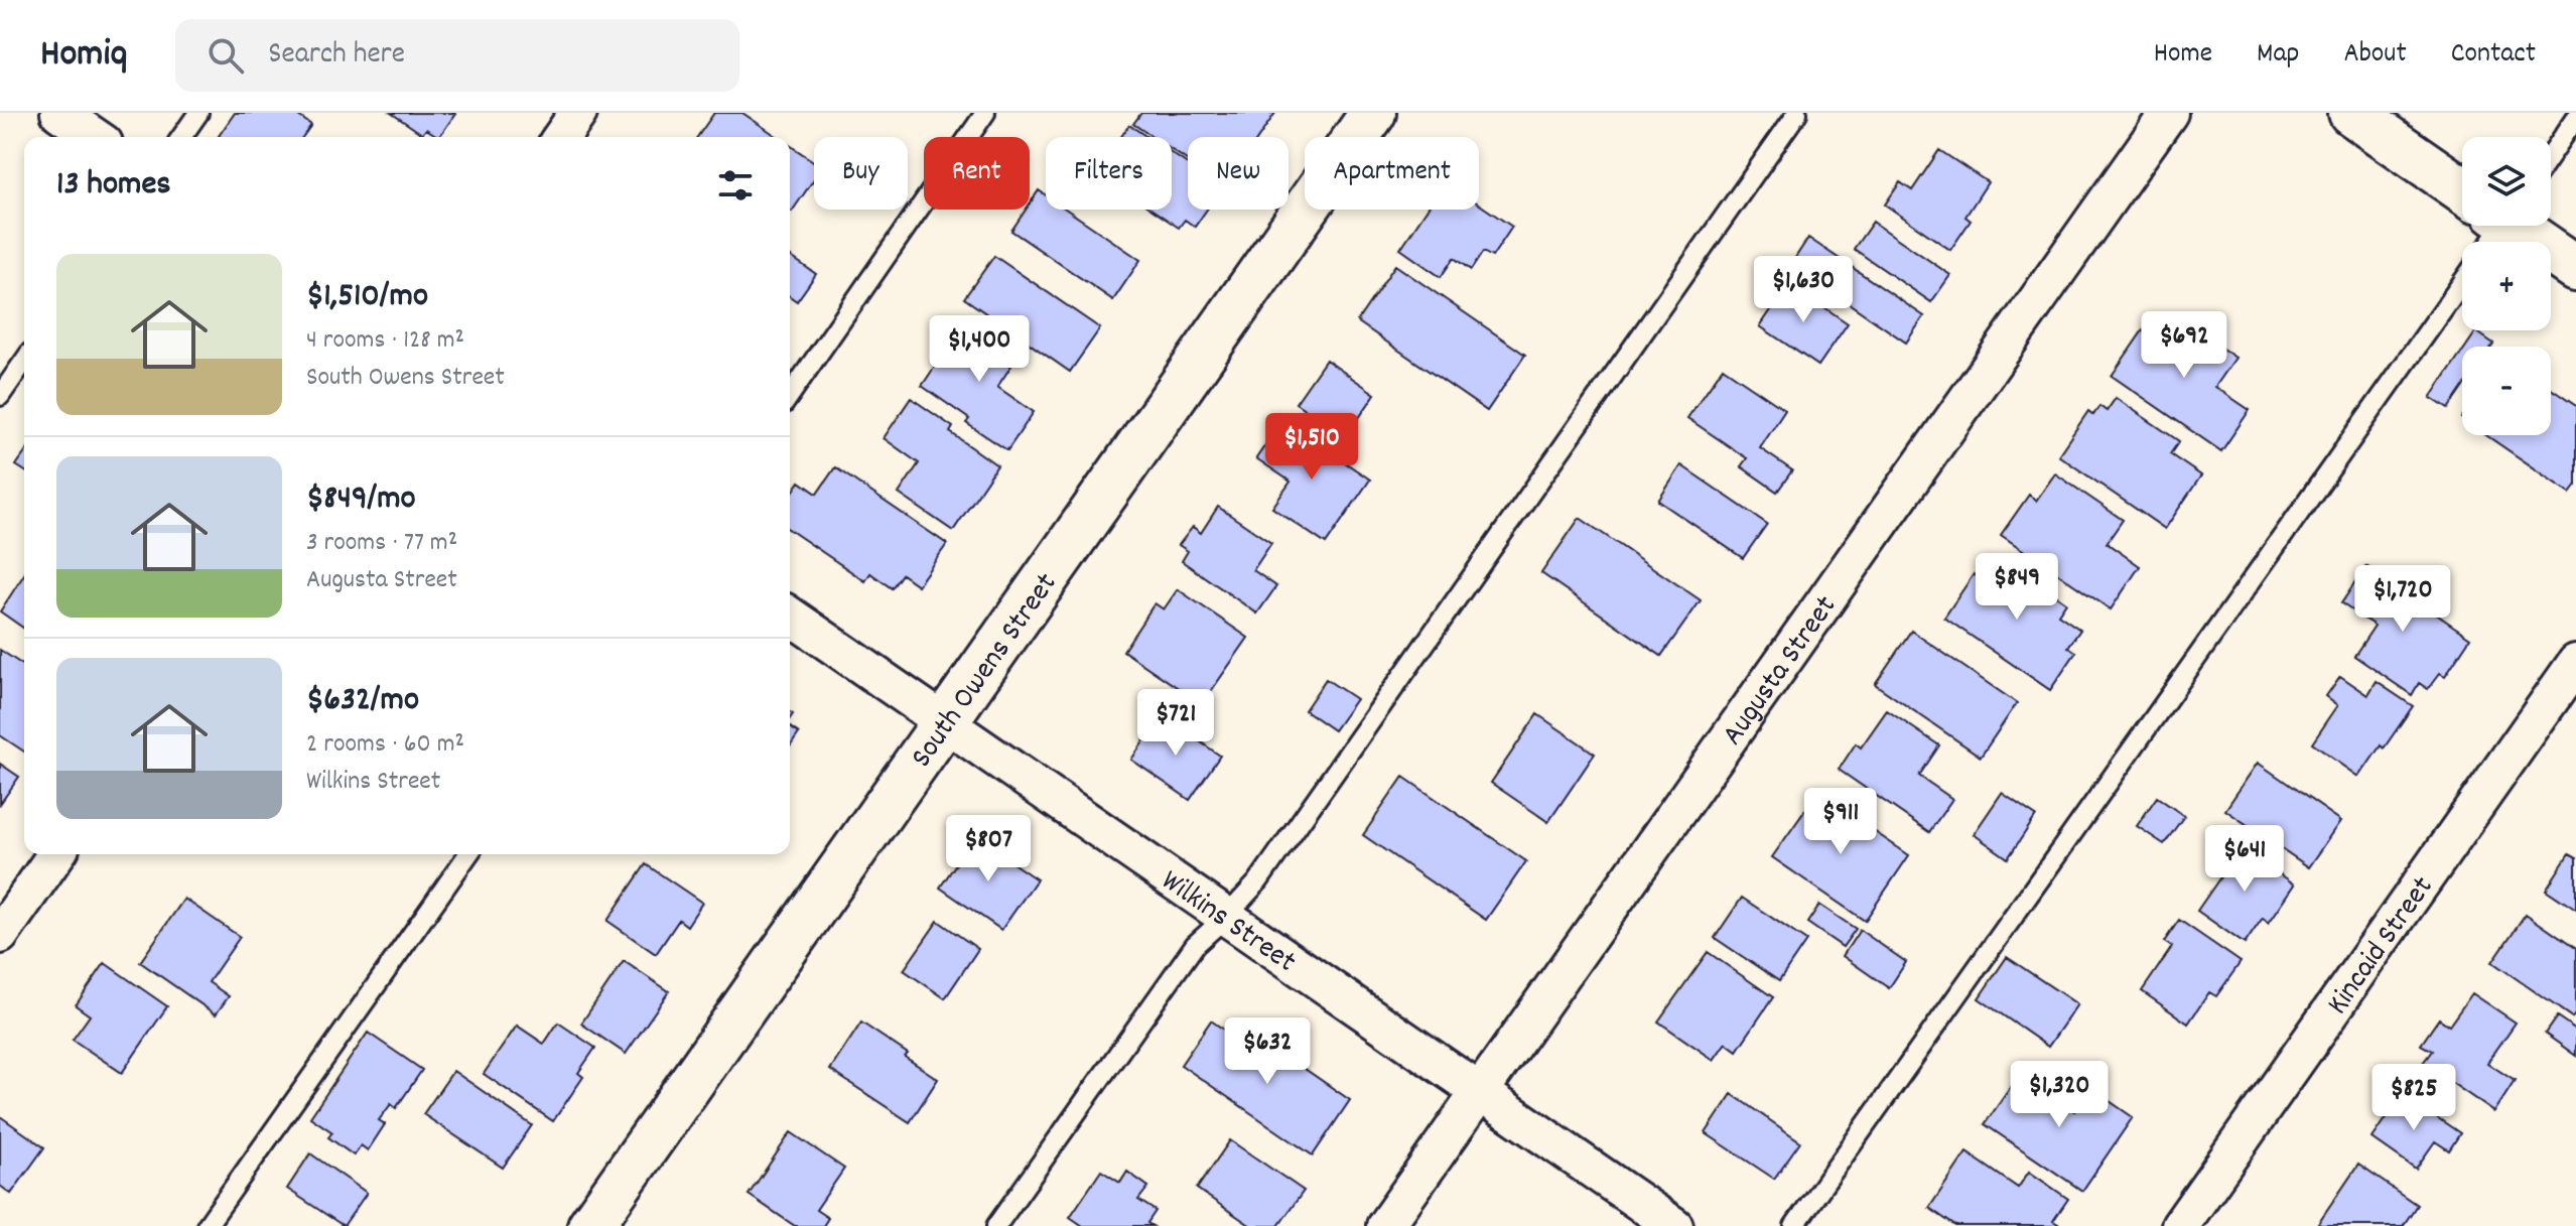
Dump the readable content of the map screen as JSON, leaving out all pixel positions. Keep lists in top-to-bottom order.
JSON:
{
  "streets": {
    "street": [
      "Augusta Street",
      "South Owens Street",
      "Wilkins Street",
      "Kincaid Street"
    ]
  },
  "crossings": [
    ["Augusta Street", "Wilkins Street"],
    ["South Owens Street", "Wilkins Street"]
  ],
  "page": {
    "header": "Homiq",
    "search": "Search here",
    "nav": [
      "Home",
      "Map",
      "About",
      "Contact"
    ],
    "map_buttons": ["+", "−"],
    "chip": [
      "Buy",
      "Rent",
      "Filters",
      "New",
      "Apartment"
    ],
    "heading": "13 homes",
    "list": [
      {
        "name": "$1,510/mo",
        "note": "4 rooms · 128 m² · South Owens Street"
      },
      {
        "name": "$849/mo",
        "note": "3 rooms · 77 m² · Augusta Street"
      },
      {
        "name": "$632/mo",
        "note": "2 rooms · 60 m² · Wilkins Street"
      }
    ],
    "price": [
      "$1,630",
      "$692",
      "$1,400",
      "$1,510",
      "$849",
      "$1,720",
      "$721",
      "$911",
      "$807",
      "$641",
      "$632",
      "$1,320",
      "$825"
    ]
  }
}
